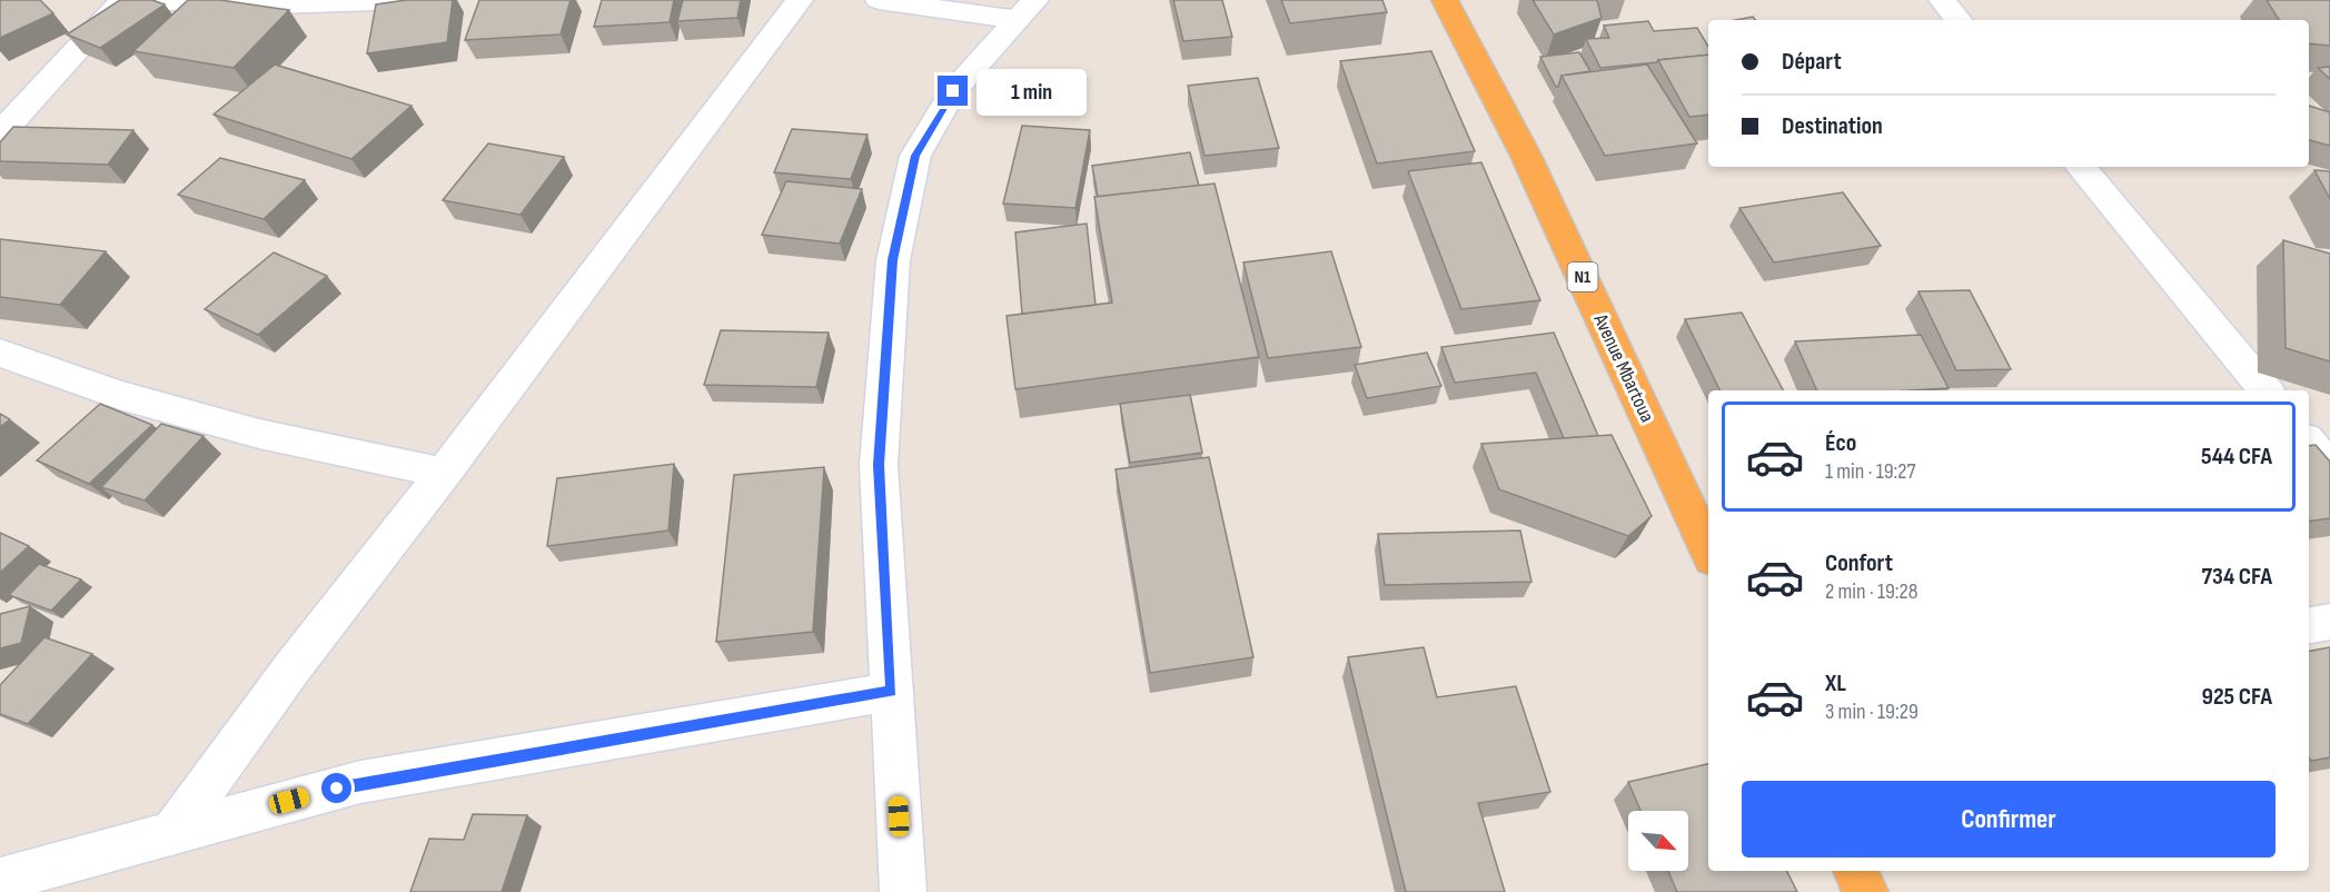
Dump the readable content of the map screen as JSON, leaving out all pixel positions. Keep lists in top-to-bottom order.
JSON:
{
  "streets": {
    "highway": ["N1", "Avenue Mbartoua"]
  },
  "north": "bottom right",
  "page": {
    "banner": ["Départ", "Destination"],
    "bubble": "1 min",
    "list": [
      {
        "name": "Éco",
        "note": "1 min · 19:27",
        "value": "544 CFA"
      },
      {
        "name": "Confort",
        "note": "2 min · 19:28",
        "value": "734 CFA"
      },
      {
        "name": "XL",
        "note": "3 min · 19:29",
        "value": "925 CFA"
      }
    ],
    "buttons": "Confirmer"
  }
}
